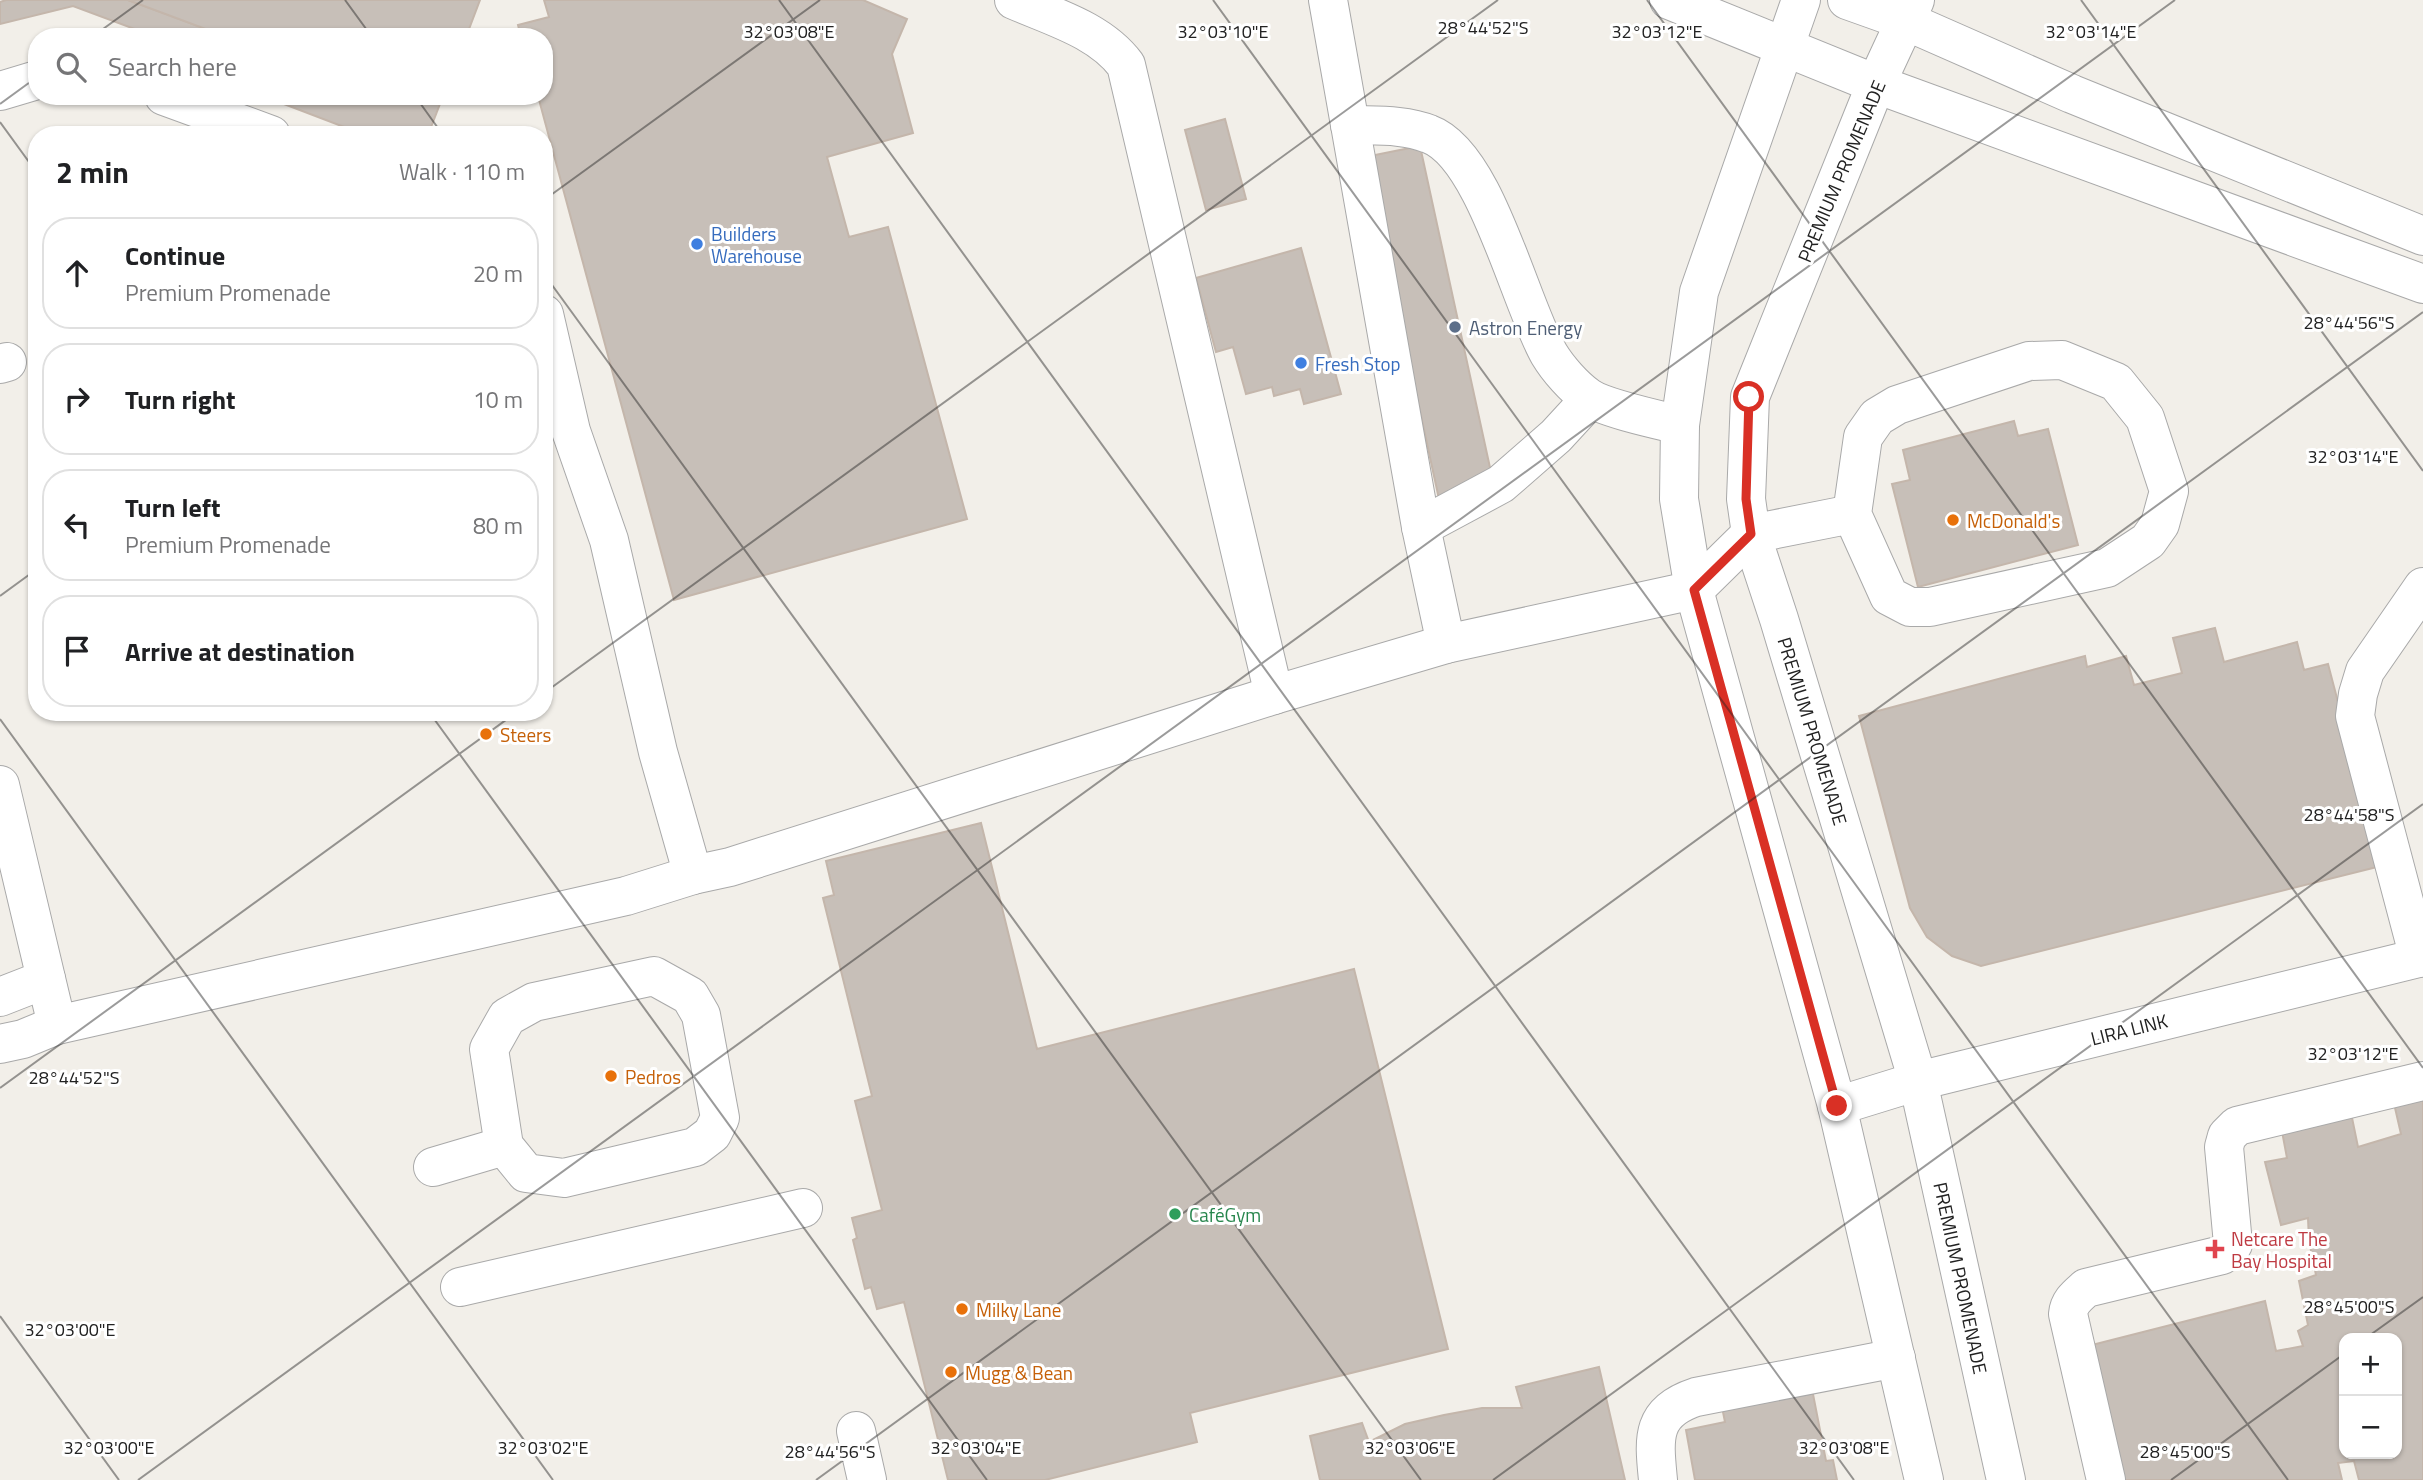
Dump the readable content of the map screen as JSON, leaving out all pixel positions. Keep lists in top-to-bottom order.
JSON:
{
  "streets": {
    "street": ["PREMIUM PROMENADE", "LIRA LINK"]
  },
  "crossings": [
    ["PREMIUM PROMENADE", "LIRA LINK"]
  ],
  "places": {
    "other": [
      "Builders Warehouse",
      "Astron Energy",
      "Fresh Stop",
      "McDonald's",
      "Steers",
      "Pedros",
      "CaféGym",
      "Milky Lane",
      "Mugg & Bean"
    ],
    "health": ["Netcare The Bay Hospital"]
  },
  "page": {
    "search": "Search here",
    "heading": ["2 min", "Walk · 110 m"],
    "list": [
      ["Continue", "Premium Promenade", "20 m"],
      ["Turn right", "10 m"],
      ["Turn left", "Premium Promenade", "80 m"],
      "Arrive at destination"
    ],
    "map_buttons": ["+", "−"]
  },
  "coordinates": [
    "28°44'52\"S",
    "32°03'08\"E",
    "32°03'10\"E",
    "32°03'12\"E",
    "32°03'14\"E",
    "28°44'56\"S",
    "28°44'58\"S",
    "28°45'00\"S",
    "32°03'00\"E",
    "32°03'02\"E",
    "32°03'04\"E",
    "32°03'06\"E"
  ]
}
